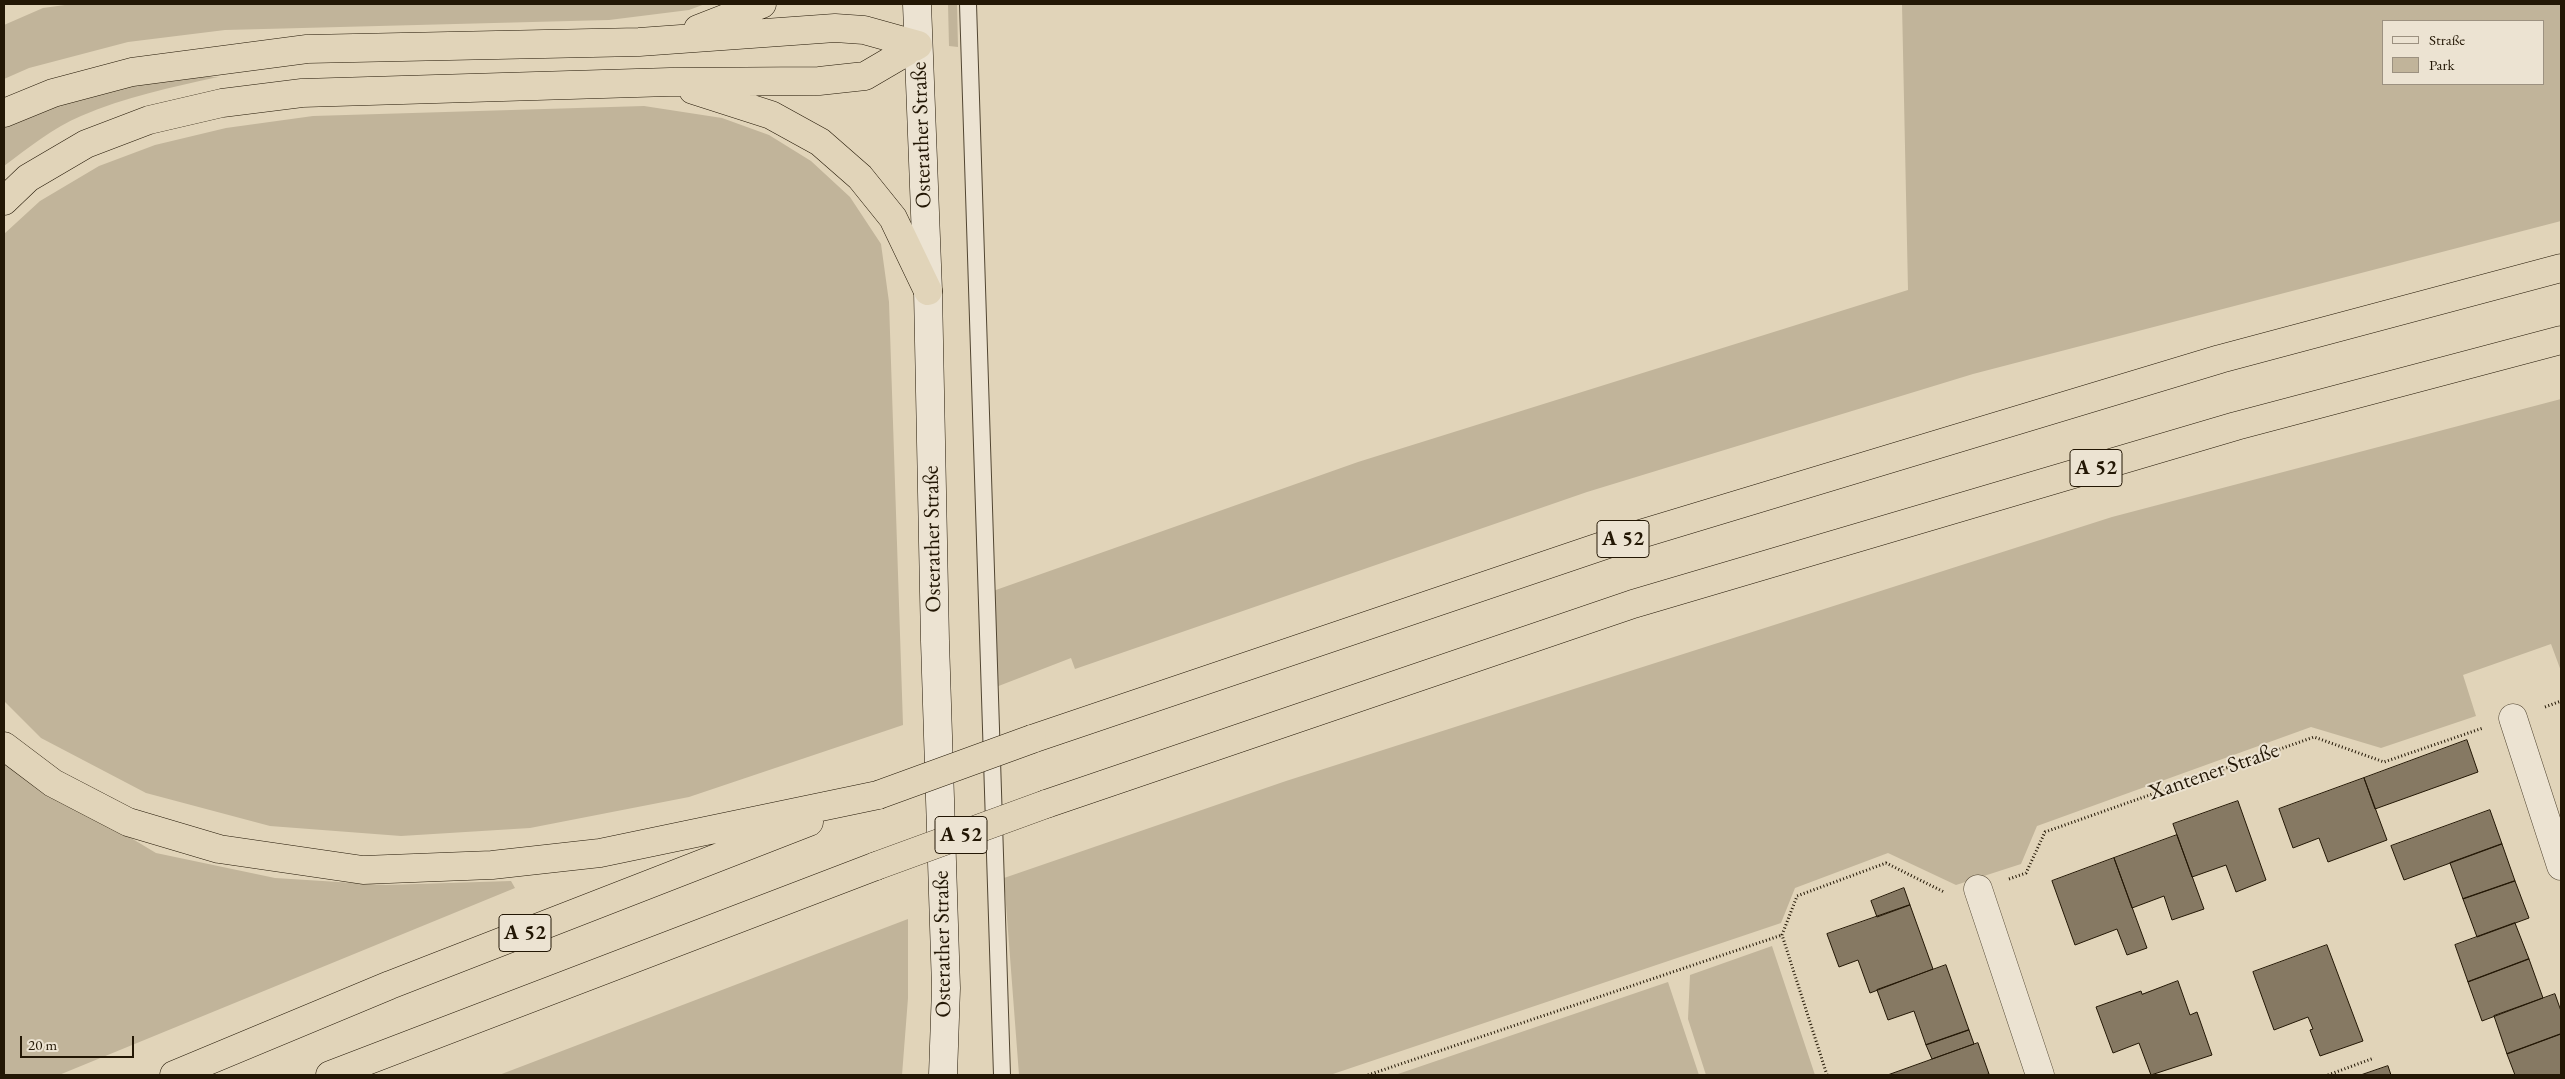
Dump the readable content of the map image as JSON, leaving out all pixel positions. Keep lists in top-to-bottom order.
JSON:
{
  "streets": {
    "highway": ["A 52"],
    "main road": ["Osterather Straße"],
    "path": ["Xantener Straße"]
  },
  "legend": ["Straße", "Park"],
  "scale_bar": "20 m"
}
